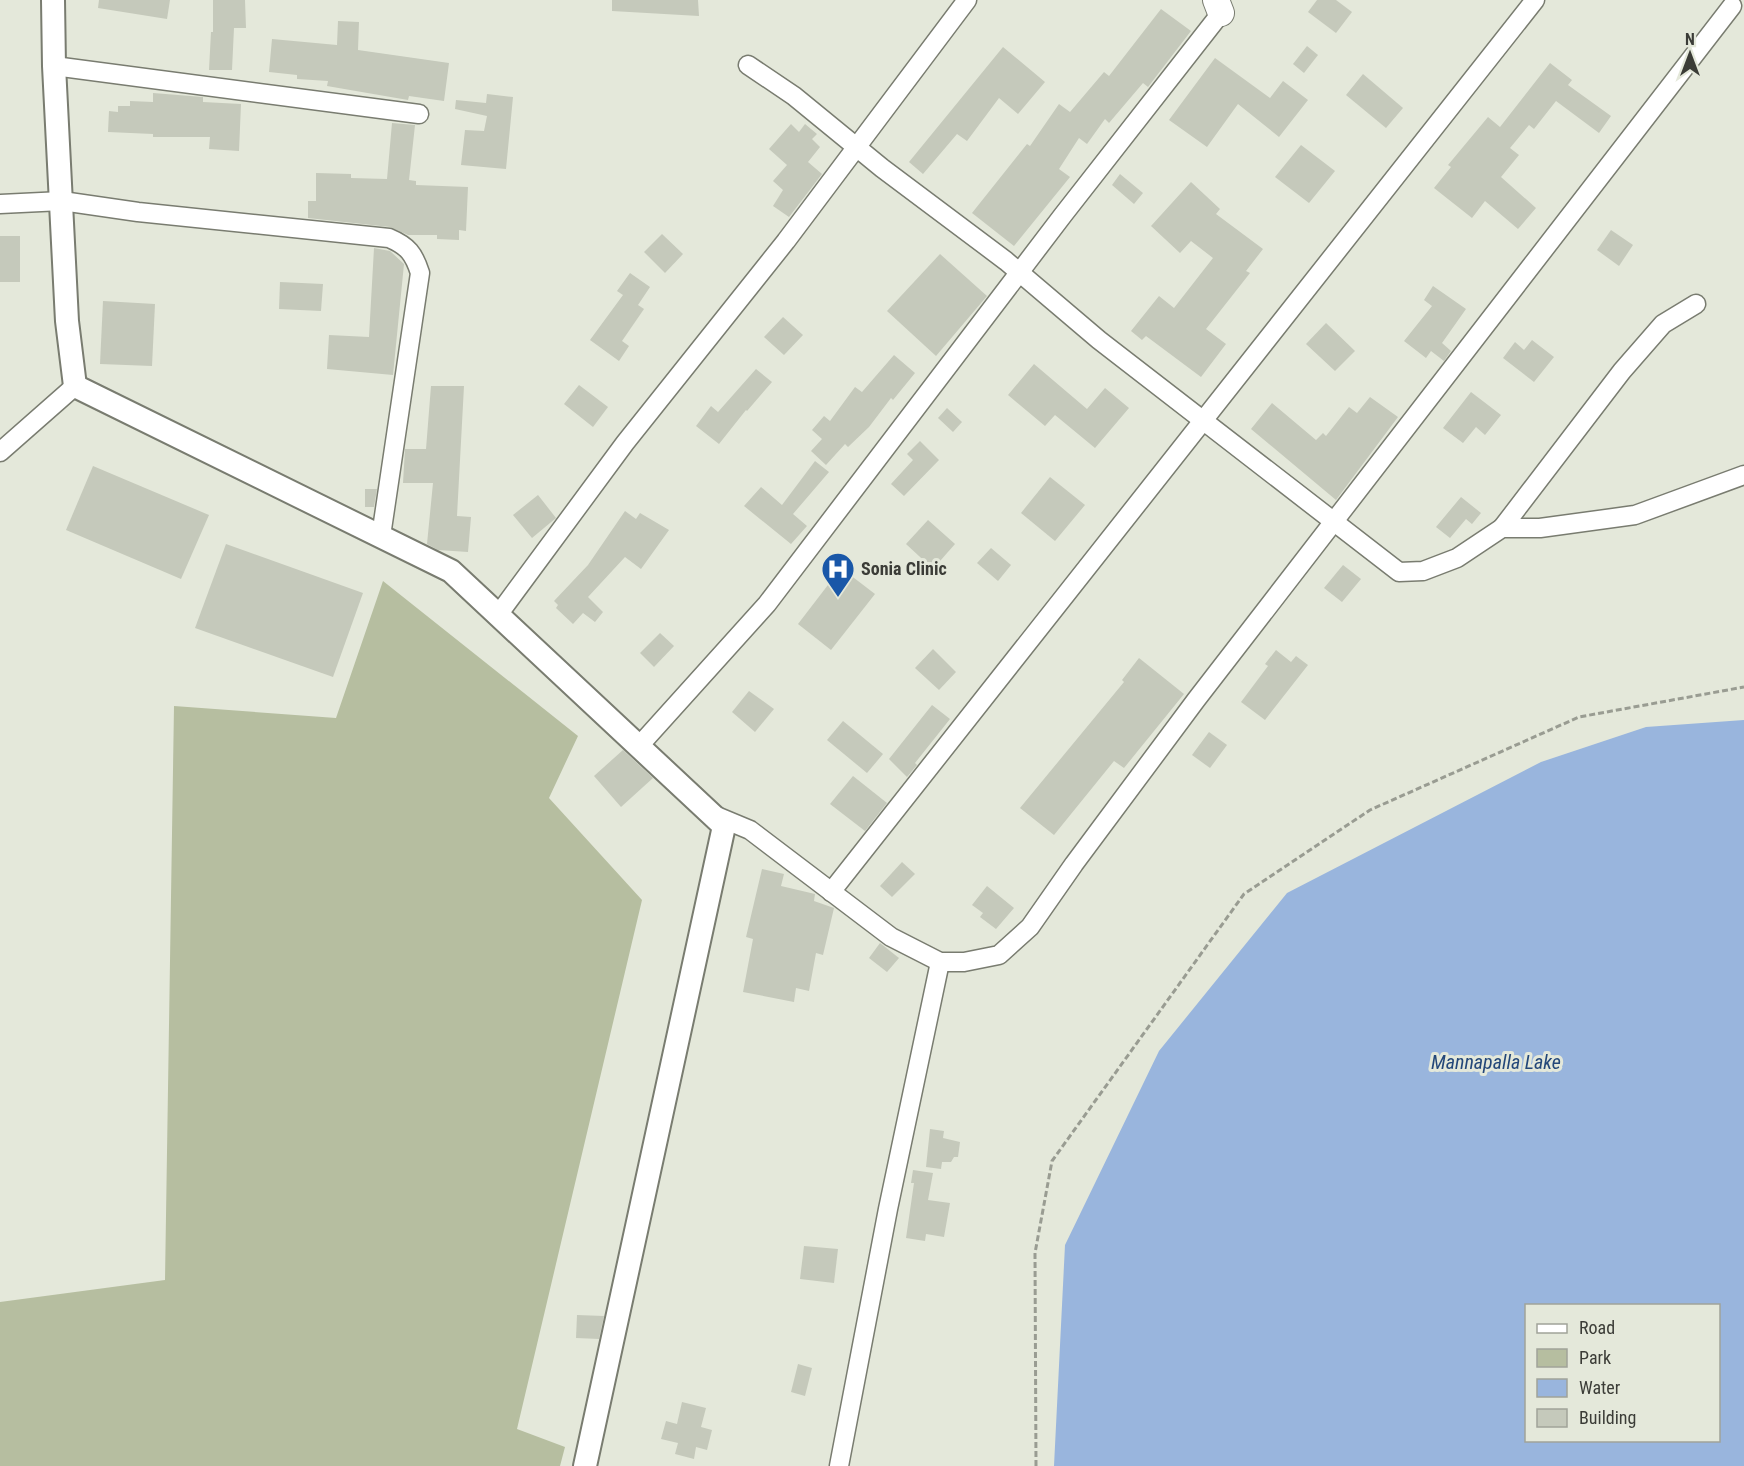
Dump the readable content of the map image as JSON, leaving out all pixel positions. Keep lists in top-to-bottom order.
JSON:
{
  "water": ["Mannapalla Lake"],
  "places": {
    "hospital": ["Sonia Clinic"]
  },
  "legend": [
    "Road",
    "Park",
    "Water",
    "Building"
  ],
  "north": "top"
}
